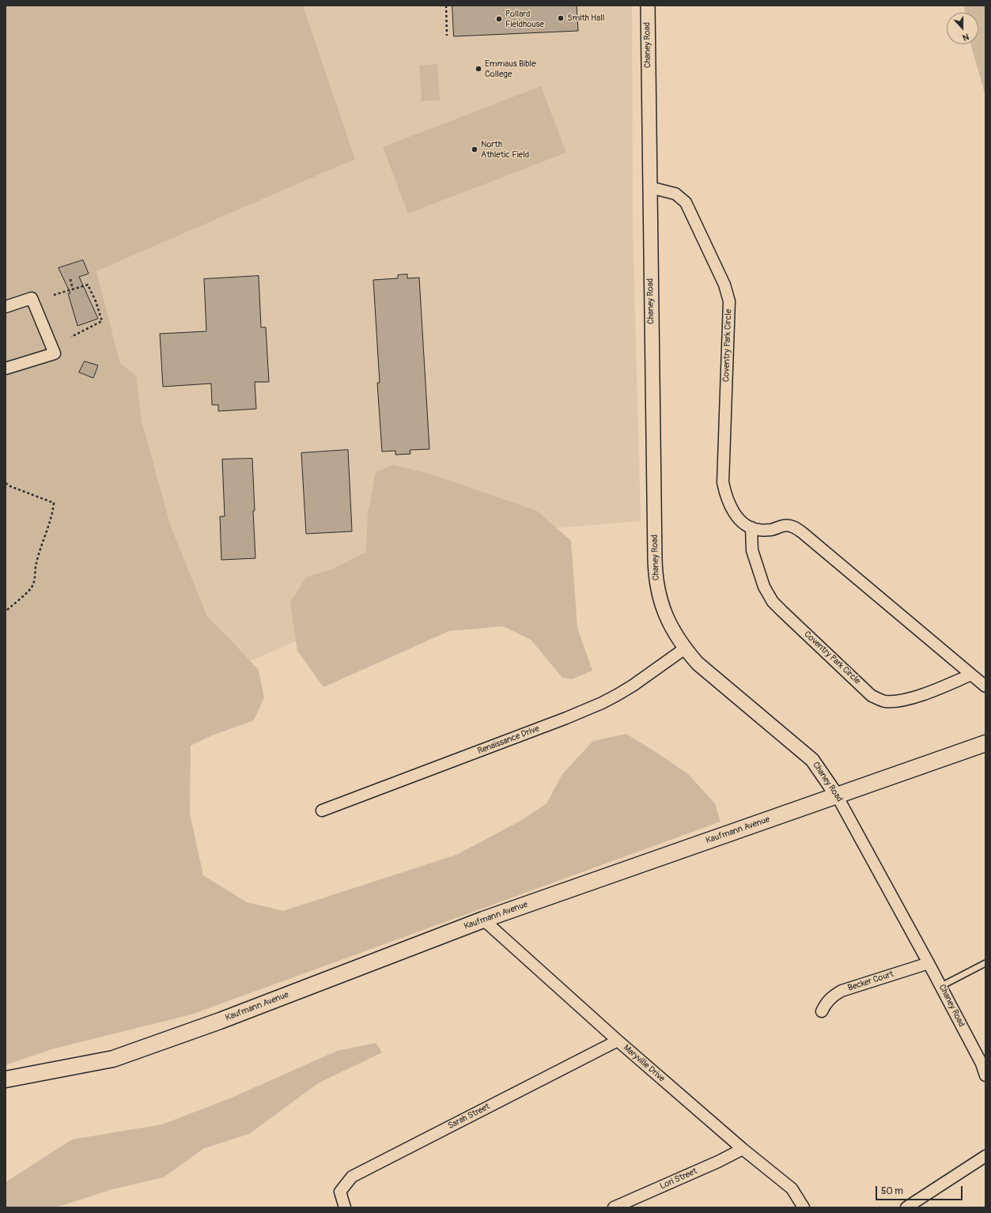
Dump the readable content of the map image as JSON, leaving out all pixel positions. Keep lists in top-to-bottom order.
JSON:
{
  "streets": {
    "main road": ["Kaufmann Avenue"],
    "street": [
      "Chaney Road",
      "Coventry Park Circle",
      "Renaissance Drive",
      "Becker Court",
      "Maryville Drive",
      "Sarah Street",
      "Lori Street"
    ]
  },
  "crossings": [
    ["Chaney Road", "Coventry Park Circle"],
    ["Chaney Road", "Renaissance Drive"],
    ["Chaney Road", "Kaufmann Avenue"],
    ["Chaney Road", "Becker Court"],
    ["Kaufmann Avenue", "Maryville Drive"],
    ["Maryville Drive", "Sarah Street"],
    ["Maryville Drive", "Lori Street"]
  ],
  "places": [
    "Smith Hall",
    "Pollard Fieldhouse",
    "Emmaus Bible College",
    "North Athletic Field"
  ],
  "scale_bar": "50 m",
  "north": "bottom"
}
